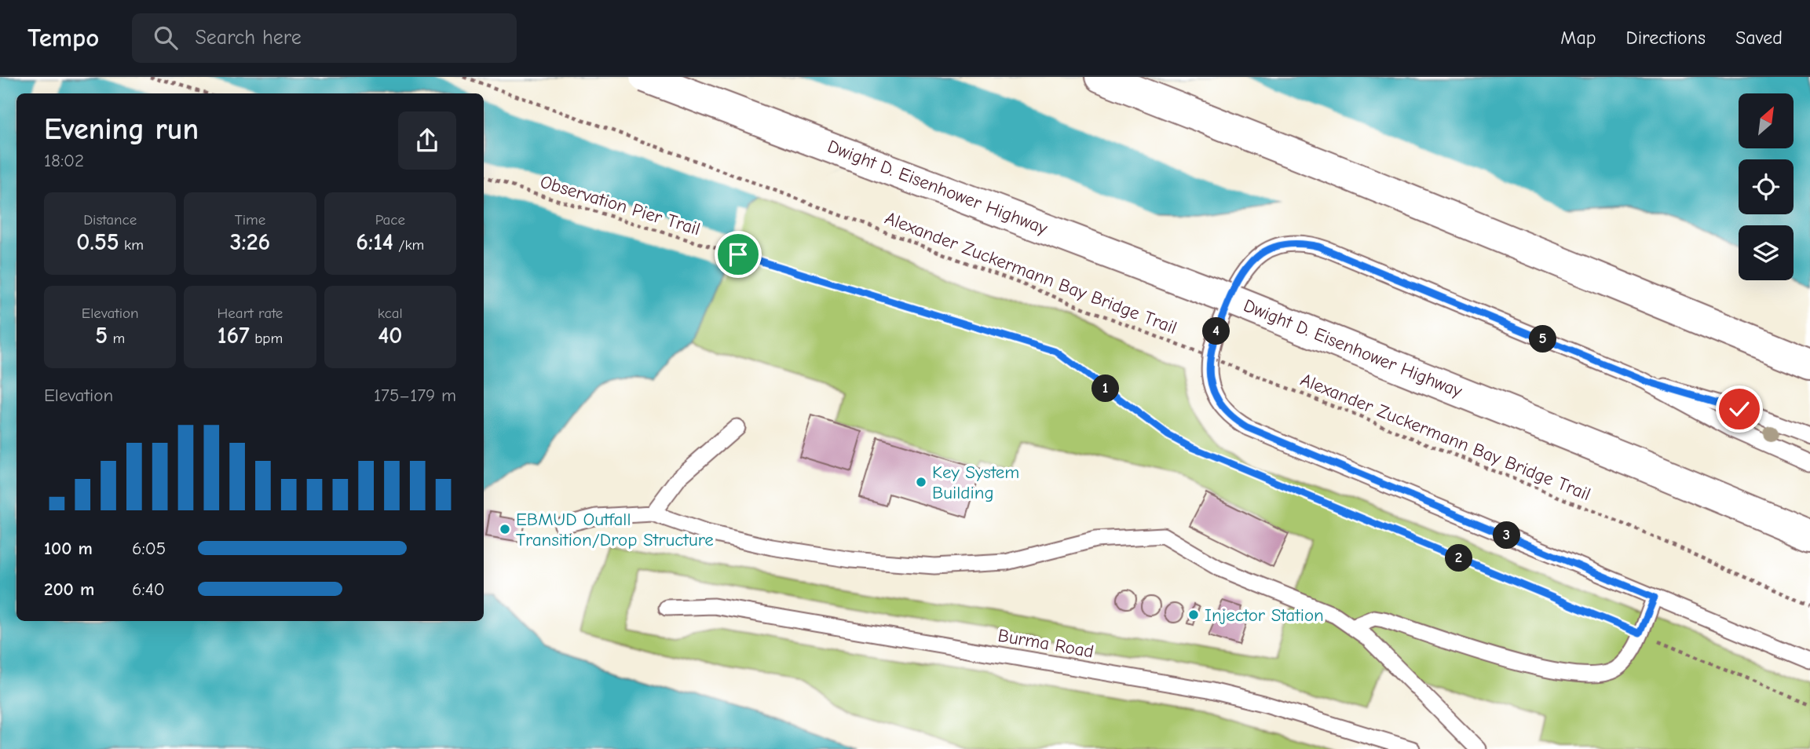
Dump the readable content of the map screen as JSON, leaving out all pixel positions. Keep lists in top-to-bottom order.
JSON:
{
  "streets": {
    "highway": ["Dwight D. Eisenhower Highway"],
    "lane": ["Burma Road"],
    "path": ["Observation Pier Trail", "Alexander Zuckermann Bay Bridge Trail"]
  },
  "places": ["Key System Building", "EBMUD Outfall Transition/Drop Structure", "Injector Station"],
  "north": "top right",
  "page": {
    "header": "Tempo",
    "search": "Search here",
    "nav": ["Map", "Directions", "Saved"],
    "heading": ["Evening run", "18:02"],
    "stats": [
      ["Distance", "0.55 km"],
      ["Time", "3:26"],
      ["Pace", "6:14 /km"],
      ["Elevation", "5 m"],
      ["Heart rate", "167 bpm"],
      ["kcal", "40"]
    ],
    "pins": [
      "4",
      "5",
      "1",
      "3",
      "2"
    ],
    "chart": ["Elevation", "175–179 m"],
    "list": [
      {
        "name": "100 m",
        "note": "6:05"
      },
      {
        "name": "200 m",
        "note": "6:40"
      }
    ]
  }
}
